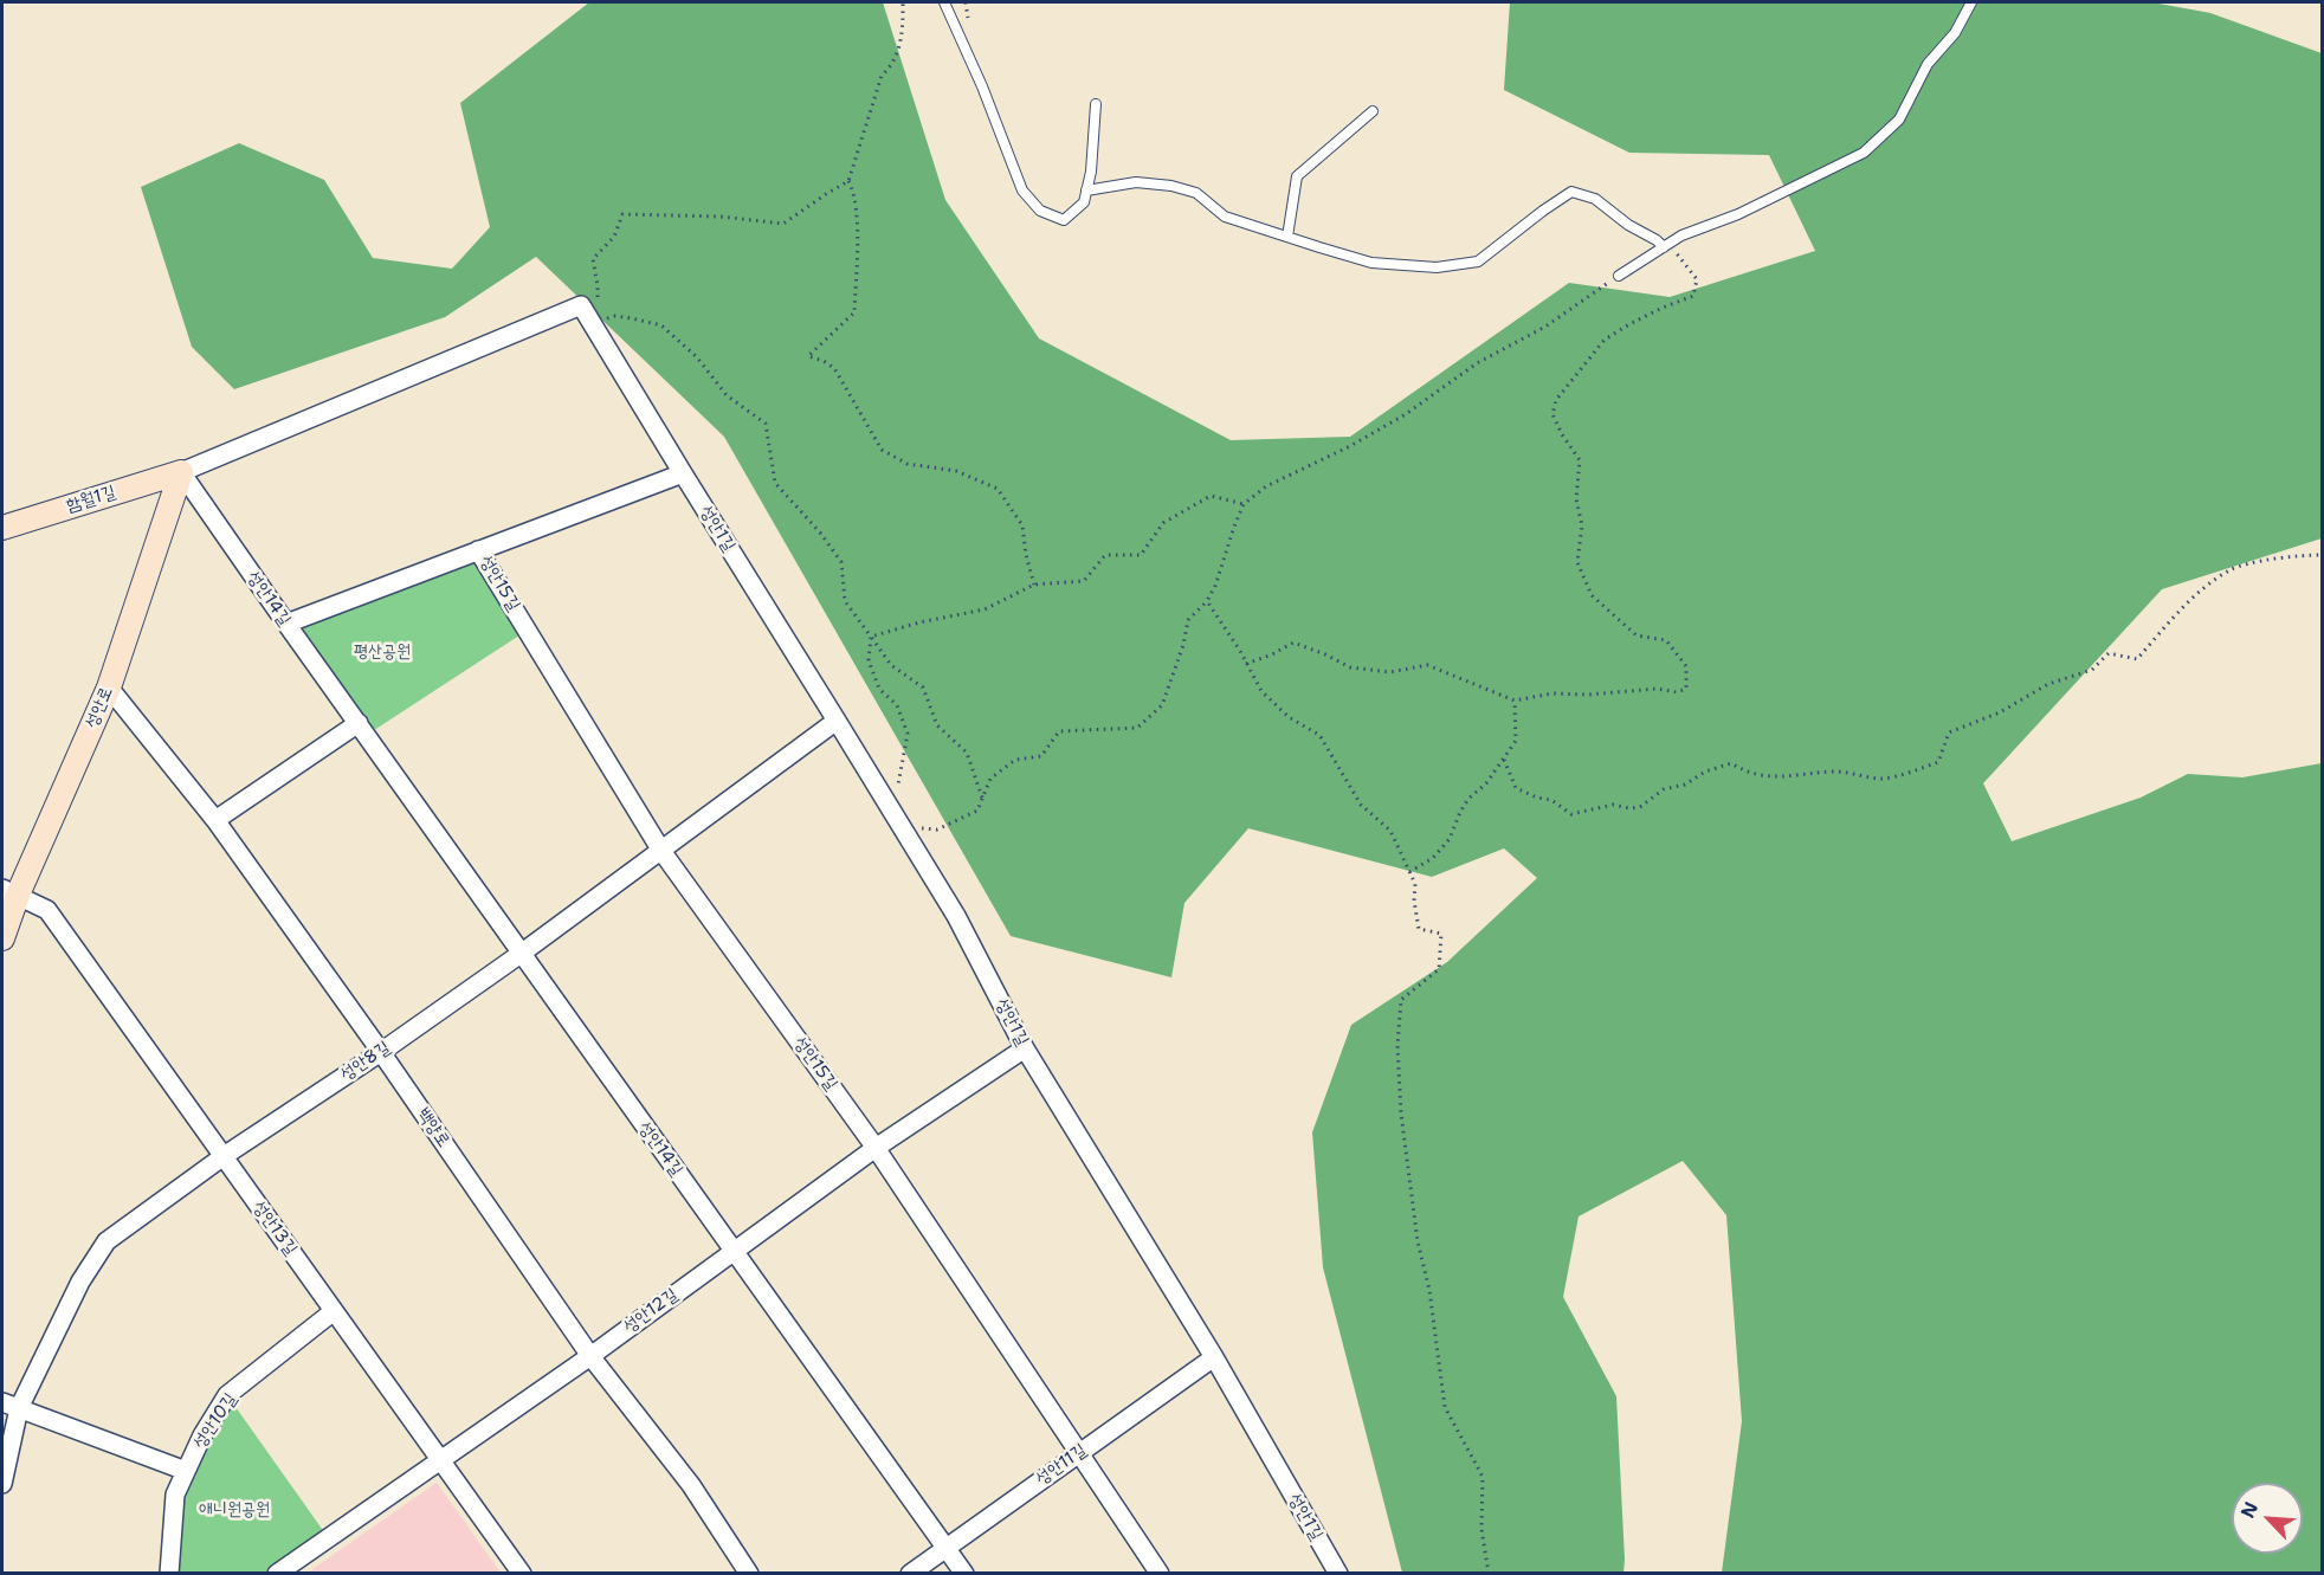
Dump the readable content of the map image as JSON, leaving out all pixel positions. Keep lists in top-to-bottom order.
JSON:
{
  "streets": {
    "street": [
      "함월1길",
      "성안1길",
      "성안15길",
      "성안14길",
      "성안로",
      "성안8길",
      "백양로",
      "성안13길",
      "성안12길",
      "성안10길",
      "성안11길"
    ]
  },
  "crossings": [
    ["함월1길", "성안14길"],
    ["함월1길", "성안로"],
    ["성안1길", "성안8길"],
    ["성안1길", "성안12길"],
    ["성안1길", "성안11길"],
    ["성안15길", "성안8길"],
    ["성안15길", "성안12길"],
    ["성안15길", "성안11길"],
    ["성안14길", "성안로"],
    ["성안14길", "성안8길"],
    ["성안14길", "성안12길"],
    ["성안14길", "성안11길"],
    ["성안로", "백양로"],
    ["성안로", "성안13길"],
    ["성안8길", "백양로"],
    ["성안8길", "성안13길"],
    ["백양로", "성안12길"],
    ["성안13길", "성안12길"],
    ["성안13길", "성안10길"]
  ],
  "parks": ["평산공원", "애니원공원"],
  "north": "top left"
}
